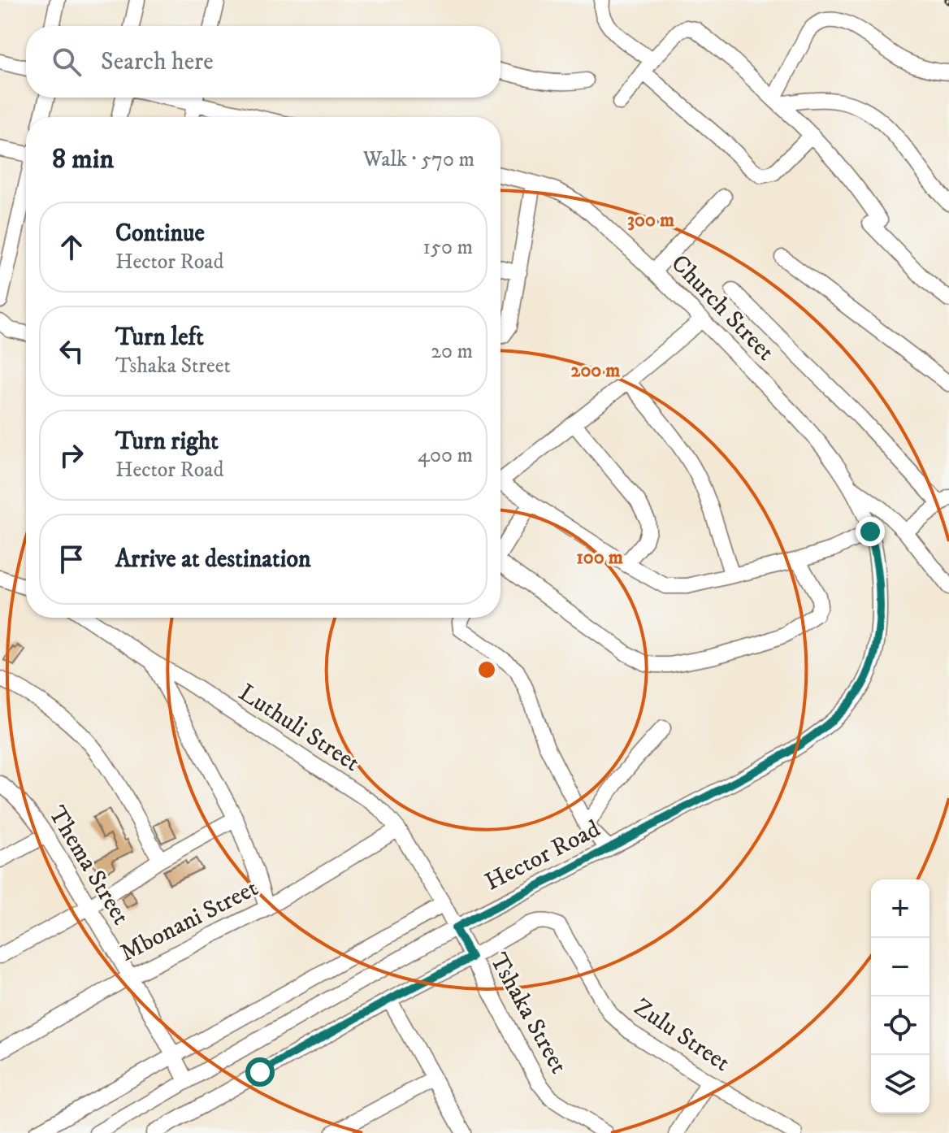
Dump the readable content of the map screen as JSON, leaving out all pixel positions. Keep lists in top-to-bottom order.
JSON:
{
  "streets": {
    "street": [
      "Church Street",
      "Luthuli Street",
      "Hector Road",
      "Thema Street",
      "Mbonani Street",
      "Tshaka Street",
      "Zulu Street"
    ]
  },
  "crossings": [
    ["Church Street", "Hector Road"],
    ["Luthuli Street", "Hector Road"],
    ["Luthuli Street", "Mbonani Street"],
    ["Luthuli Street", "Tshaka Street"],
    ["Hector Road", "Thema Street"],
    ["Hector Road", "Tshaka Street"],
    ["Thema Street", "Mbonani Street"],
    ["Tshaka Street", "Zulu Street"]
  ],
  "page": {
    "search": "Search here",
    "heading": ["8 min", "Walk · 570 m"],
    "list": [
      ["Continue", "Hector Road", "150 m"],
      ["Turn left", "Tshaka Street", "20 m"],
      ["Turn right", "Hector Road", "400 m"],
      "Arrive at destination"
    ],
    "map_buttons": ["+", "−"]
  },
  "rings": ["300 m", "200 m", "100 m"]
}
